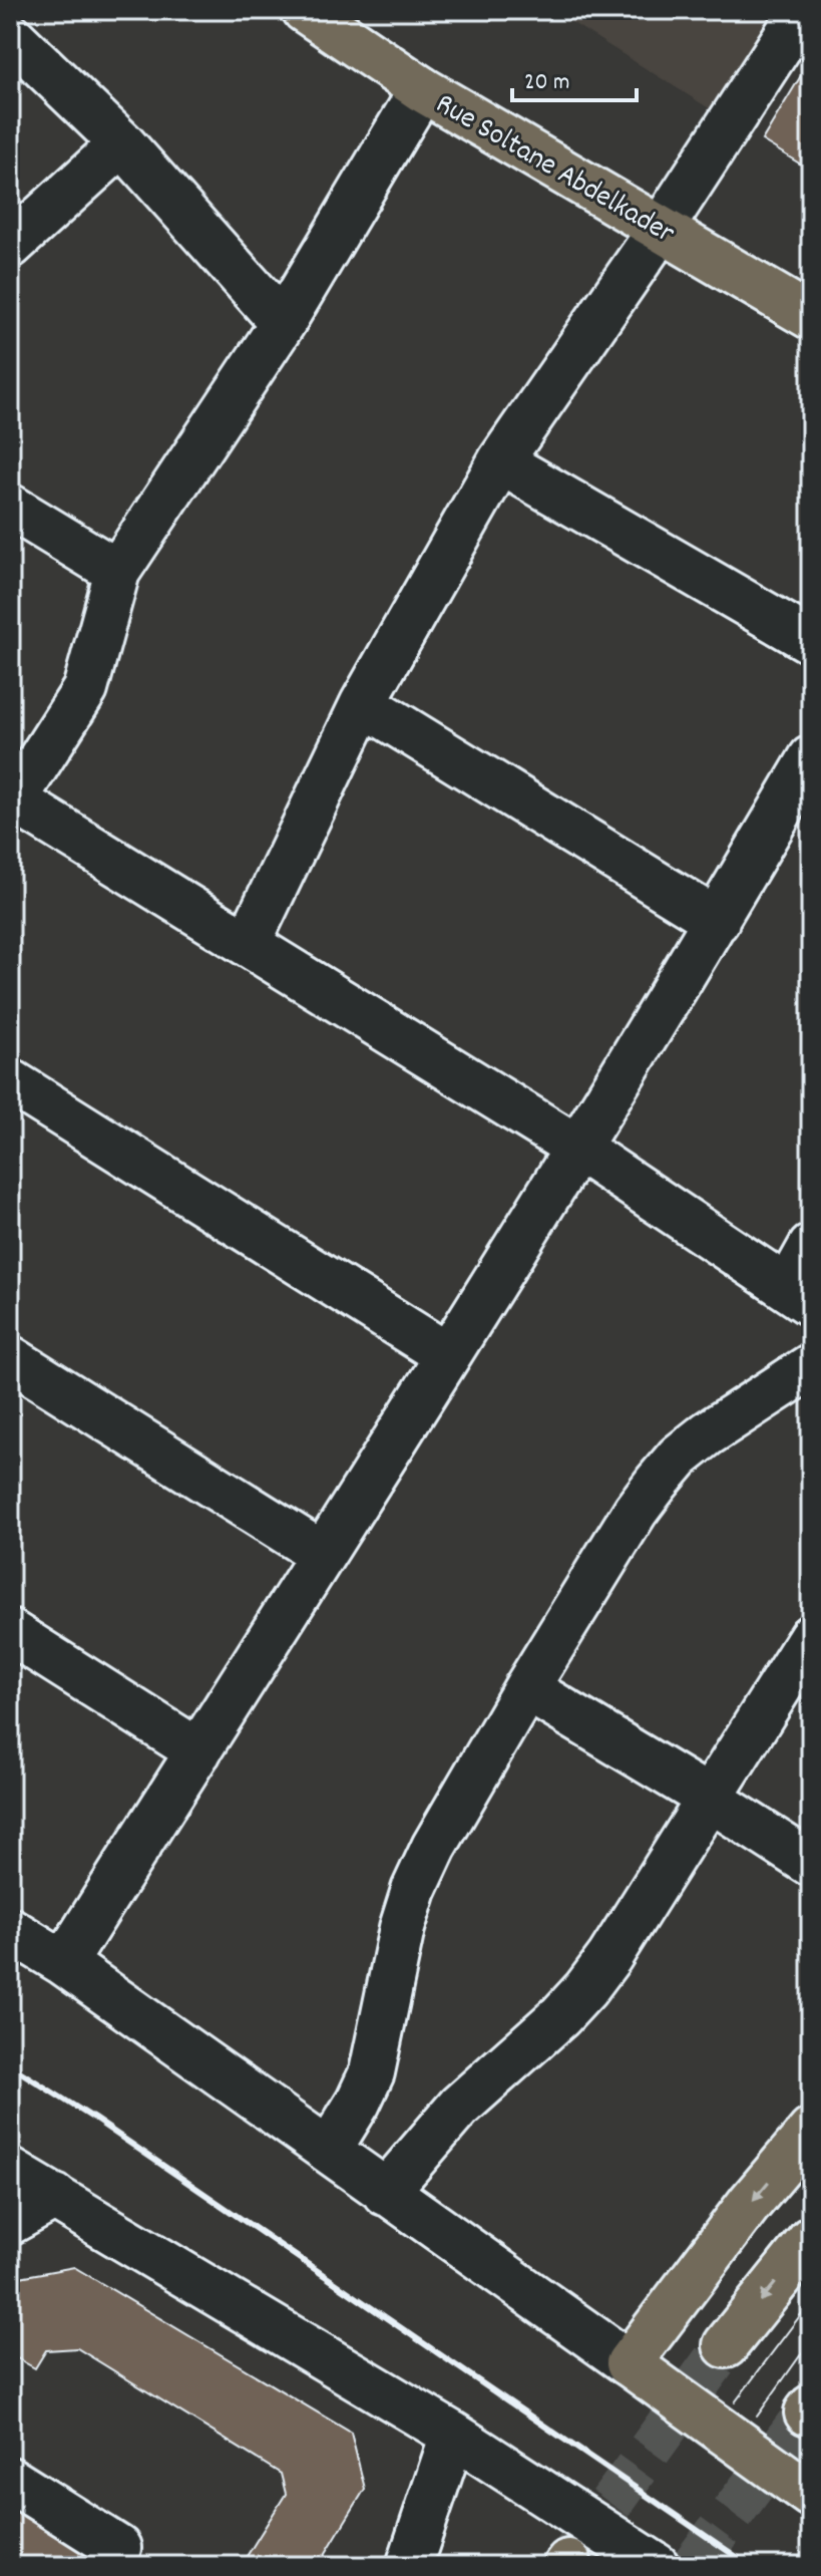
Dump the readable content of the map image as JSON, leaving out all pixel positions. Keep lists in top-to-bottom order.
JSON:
{
  "streets": {
    "main road": ["Rue Soltane Abdelkader"]
  },
  "scale_bar": "20 m"
}
